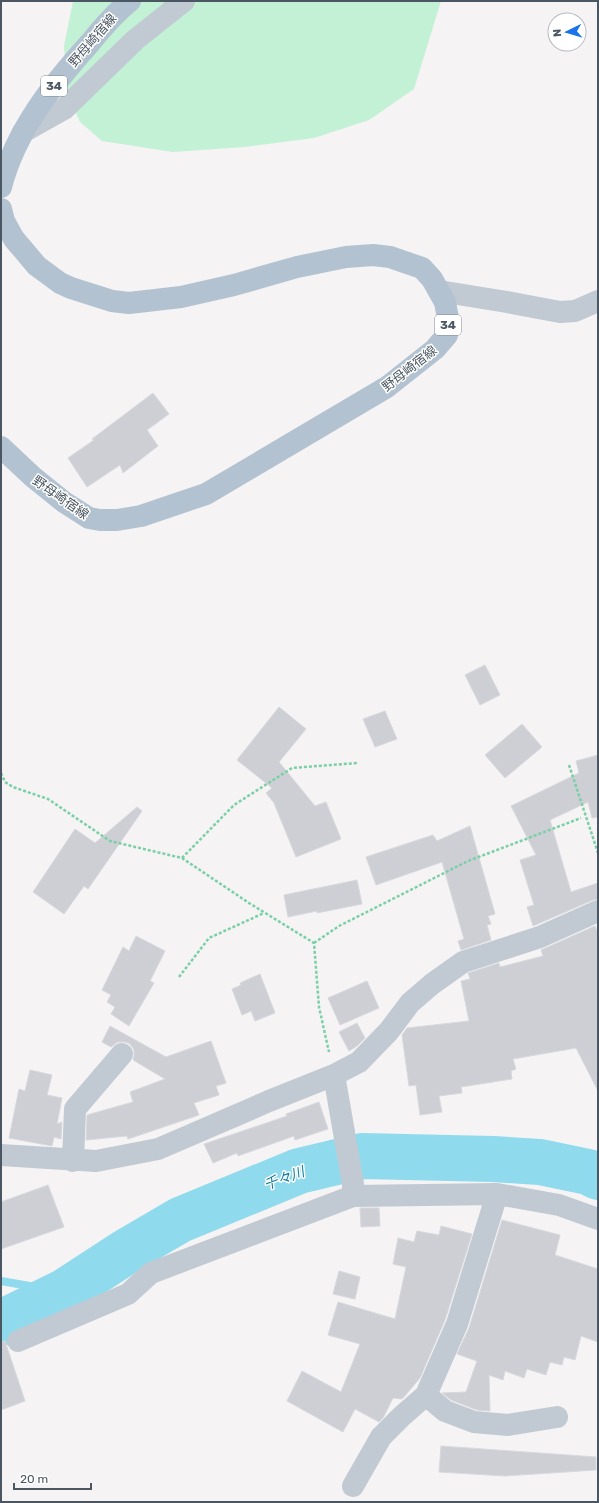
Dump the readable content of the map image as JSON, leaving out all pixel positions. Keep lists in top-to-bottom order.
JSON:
{
  "streets": {
    "main road": ["野母崎宿線", "34"]
  },
  "water": ["千々川"],
  "scale_bar": "20 m",
  "north": "left"
}
